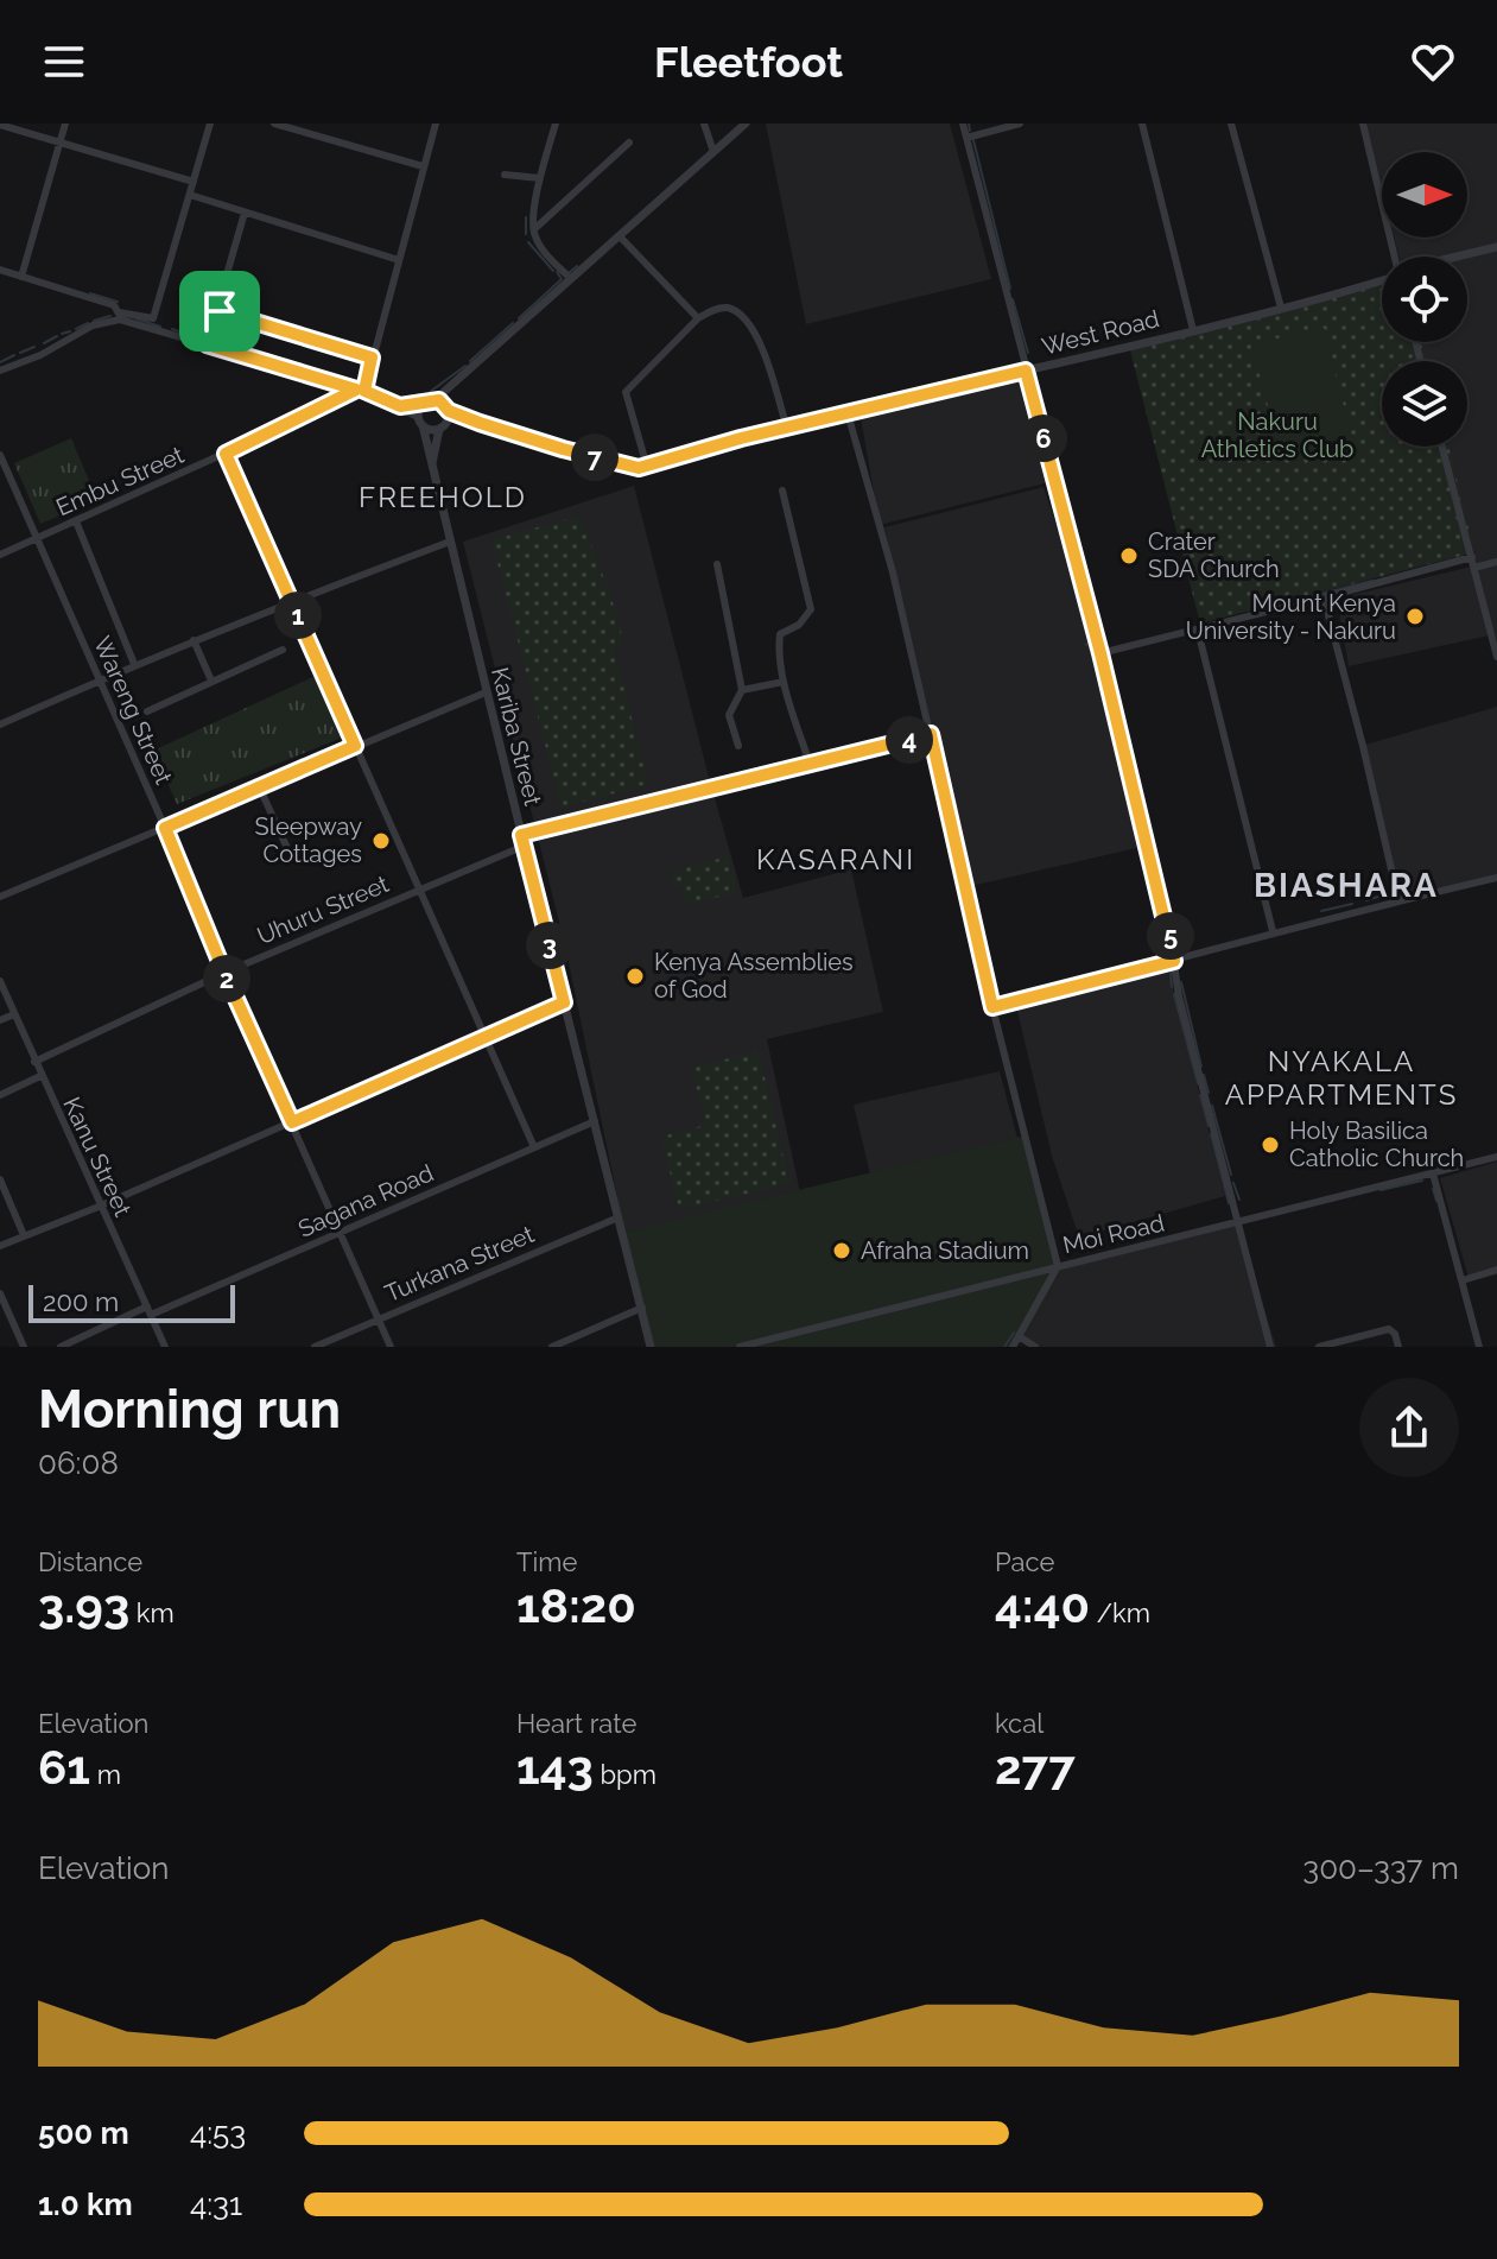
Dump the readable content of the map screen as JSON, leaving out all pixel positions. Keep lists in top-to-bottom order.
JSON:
{
  "streets": {
    "street": [
      "West Road",
      "Embu Street",
      "Wareng Street",
      "Kariba Street",
      "Uhuru Street",
      "Kanu Street",
      "Sagana Road",
      "Moi Road",
      "Turkana Street"
    ]
  },
  "crossings": [
    ["West Road", "Kariba Street"],
    ["Embu Street", "Wareng Street"],
    ["Wareng Street", "Uhuru Street"],
    ["Wareng Street", "Sagana Road"],
    ["Wareng Street", "Turkana Street"],
    ["Kariba Street", "Uhuru Street"],
    ["Kariba Street", "Sagana Road"],
    ["Kariba Street", "Turkana Street"],
    ["Uhuru Street", "Kanu Street"],
    ["Kanu Street", "Sagana Road"]
  ],
  "districts": [
    "FREEHOLD",
    "KASARANI",
    "BIASHARA",
    "NYAKALA APPARTMENTS"
  ],
  "parks": ["Nakuru Athletics Club"],
  "places": [
    "Crater SDA Church",
    "Mount Kenya University - Nakuru",
    "Sleepway Cottages",
    "Kenya Assemblies of God",
    "Holy Basilica Catholic Church",
    "Afraha Stadium"
  ],
  "scale_bar": "200 m",
  "north": "right",
  "page": {
    "header": "Fleetfoot",
    "pins": [
      "6",
      "7",
      "1",
      "4",
      "5",
      "3",
      "2"
    ],
    "scale": "200 m",
    "heading": ["Morning run", "06:08"],
    "stats": [
      ["Distance", "3.93 km"],
      ["Time", "18:20"],
      ["Pace", "4:40 /km"],
      ["Elevation", "61 m"],
      ["Heart rate", "143 bpm"],
      ["kcal", "277"]
    ],
    "chart": ["Elevation", "300–337 m"],
    "list": [
      {
        "name": "500 m",
        "note": "4:53"
      },
      {
        "name": "1.0 km",
        "note": "4:31"
      }
    ]
  }
}
